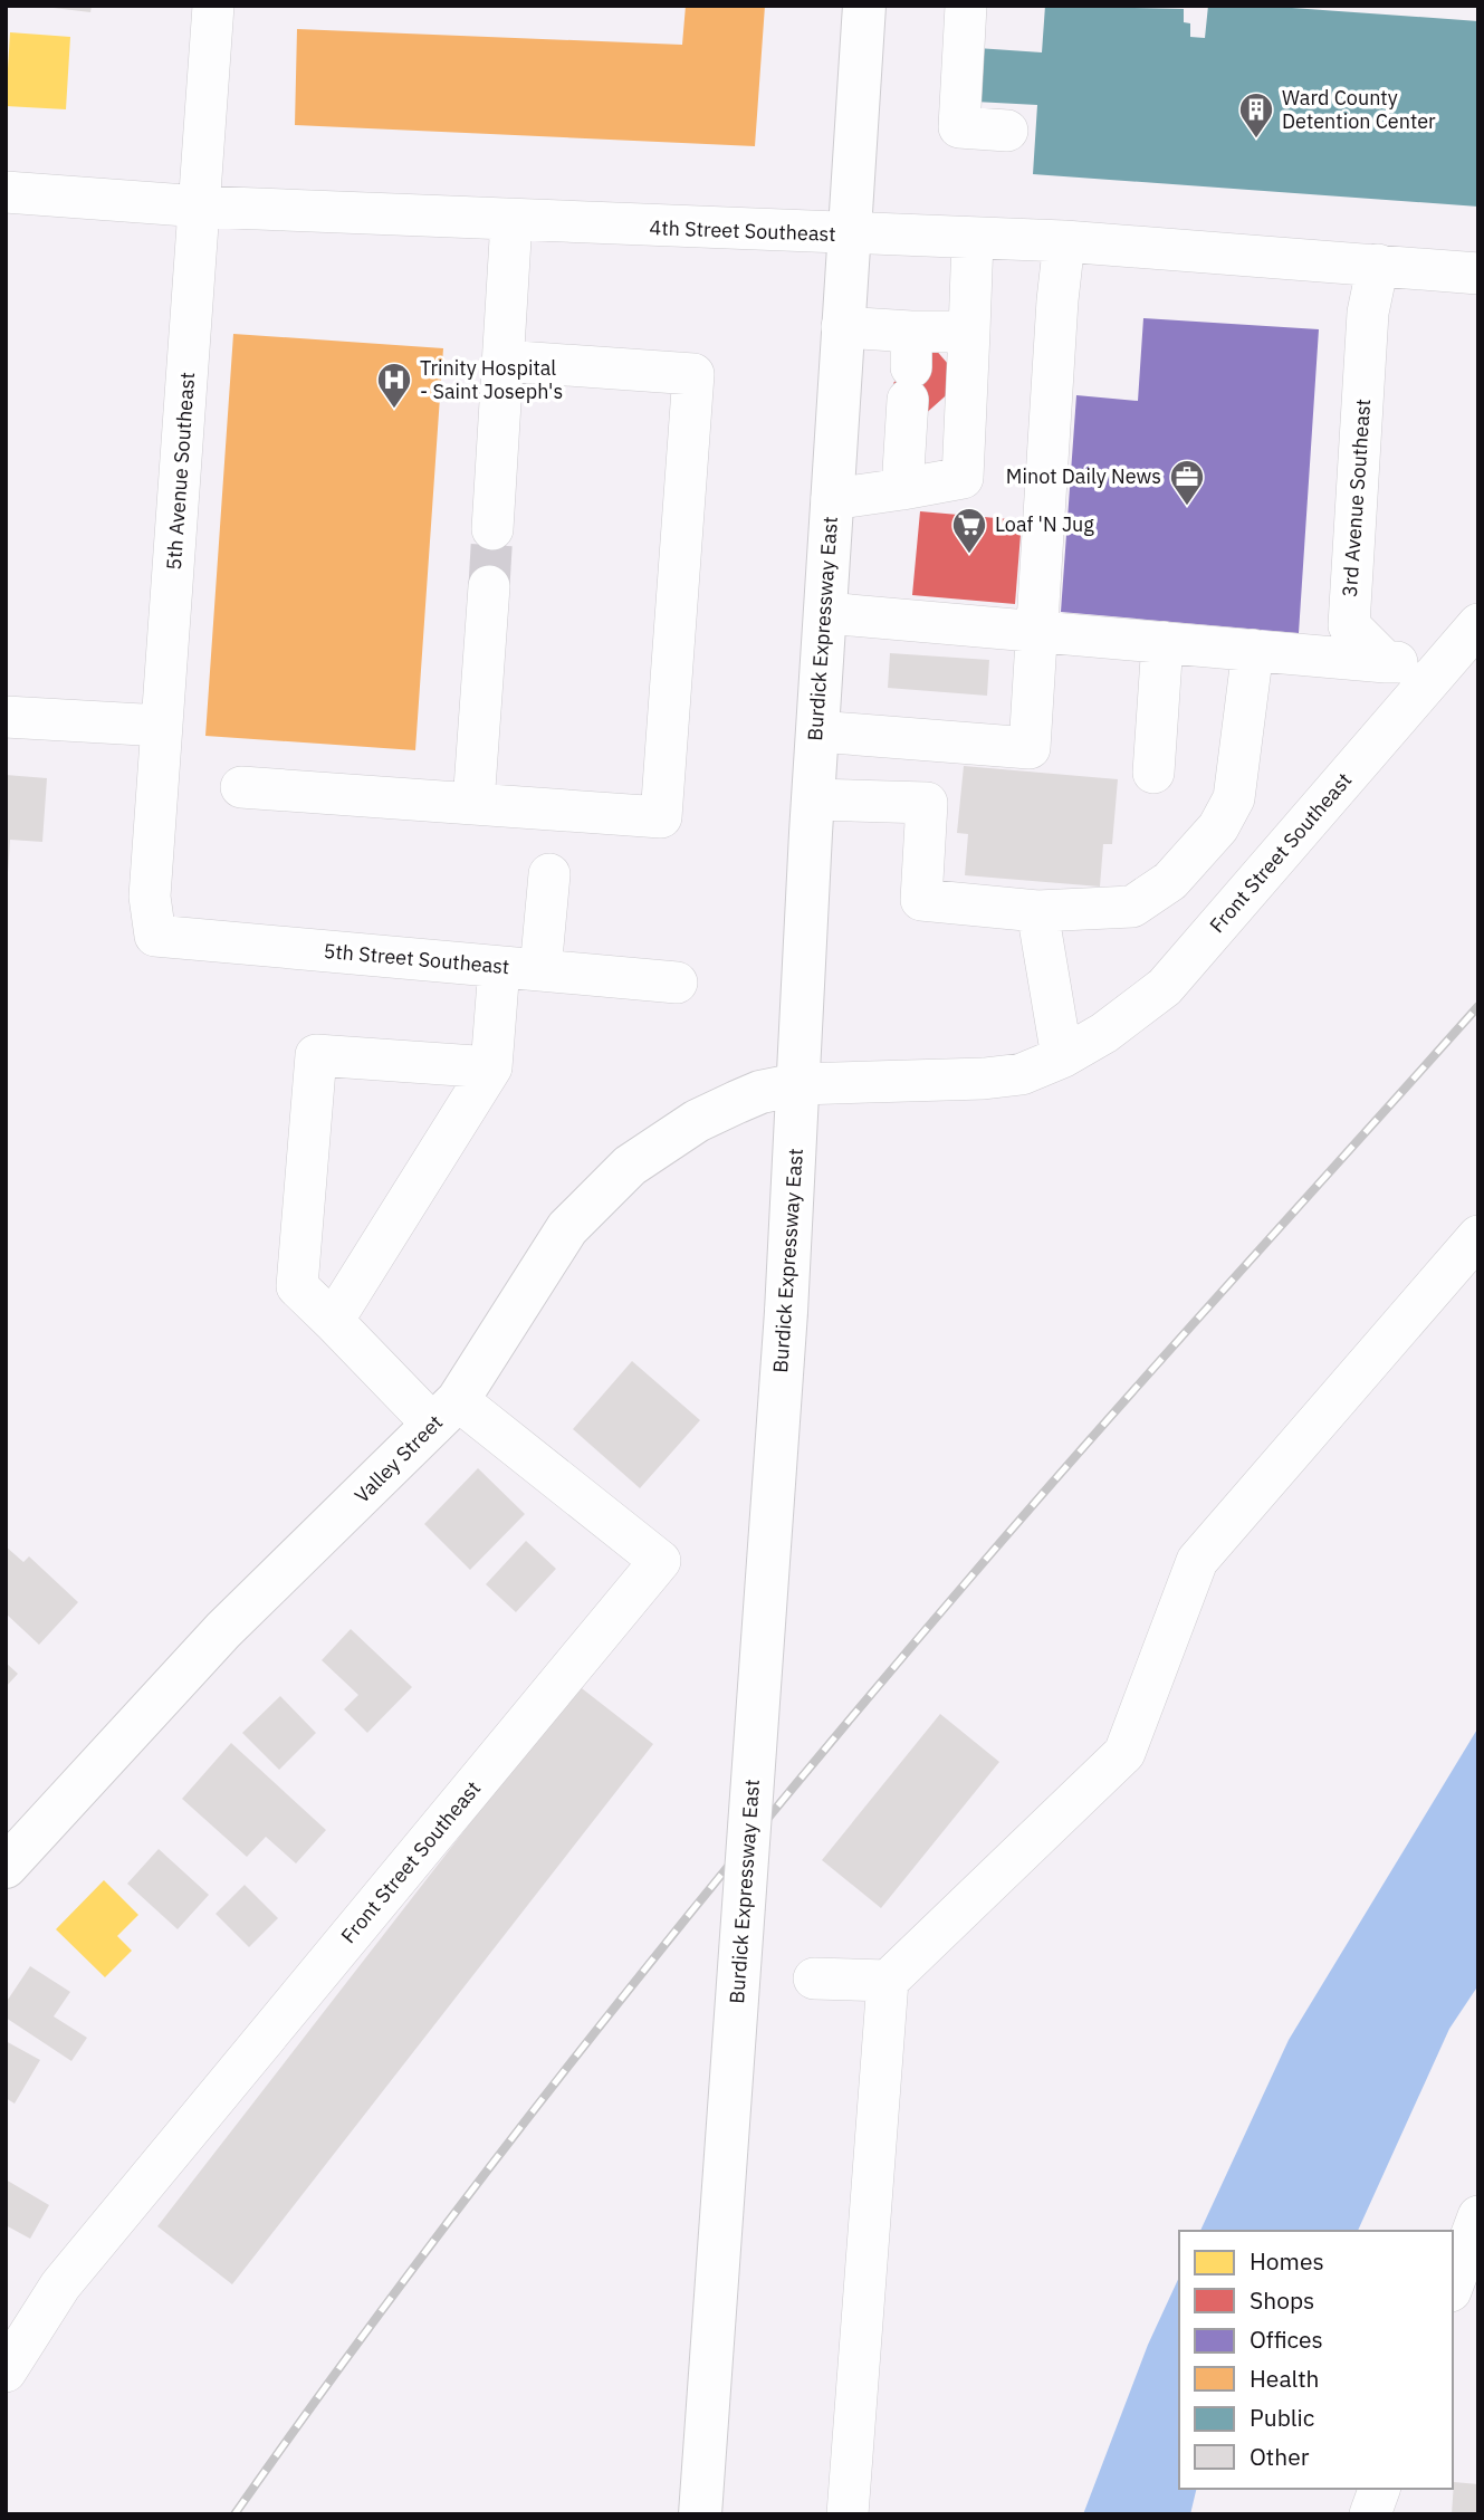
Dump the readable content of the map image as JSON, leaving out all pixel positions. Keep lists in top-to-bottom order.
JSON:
{
  "streets": {
    "main road": ["Burdick Expressway East", "Valley Street"],
    "street": [
      "4th Street Southeast",
      "5th Avenue Southeast",
      "3rd Avenue Southeast",
      "Front Street Southeast",
      "5th Street Southeast"
    ]
  },
  "crossings": [
    ["4th Street Southeast", "5th Avenue Southeast"],
    ["4th Street Southeast", "3rd Avenue Southeast"],
    ["4th Street Southeast", "Burdick Expressway East"],
    ["5th Avenue Southeast", "5th Street Southeast"],
    ["Burdick Expressway East", "Valley Street"],
    ["Front Street Southeast", "Valley Street"]
  ],
  "places": {
    "building": ["Ward County Detention Center"],
    "hospital": ["Trinity Hospital - Saint Joseph's"],
    "office": ["Minot Daily News"],
    "supermarket": ["Loaf 'N Jug"]
  },
  "legend": [
    "Homes",
    "Shops",
    "Offices",
    "Health",
    "Public",
    "Other"
  ]
}
